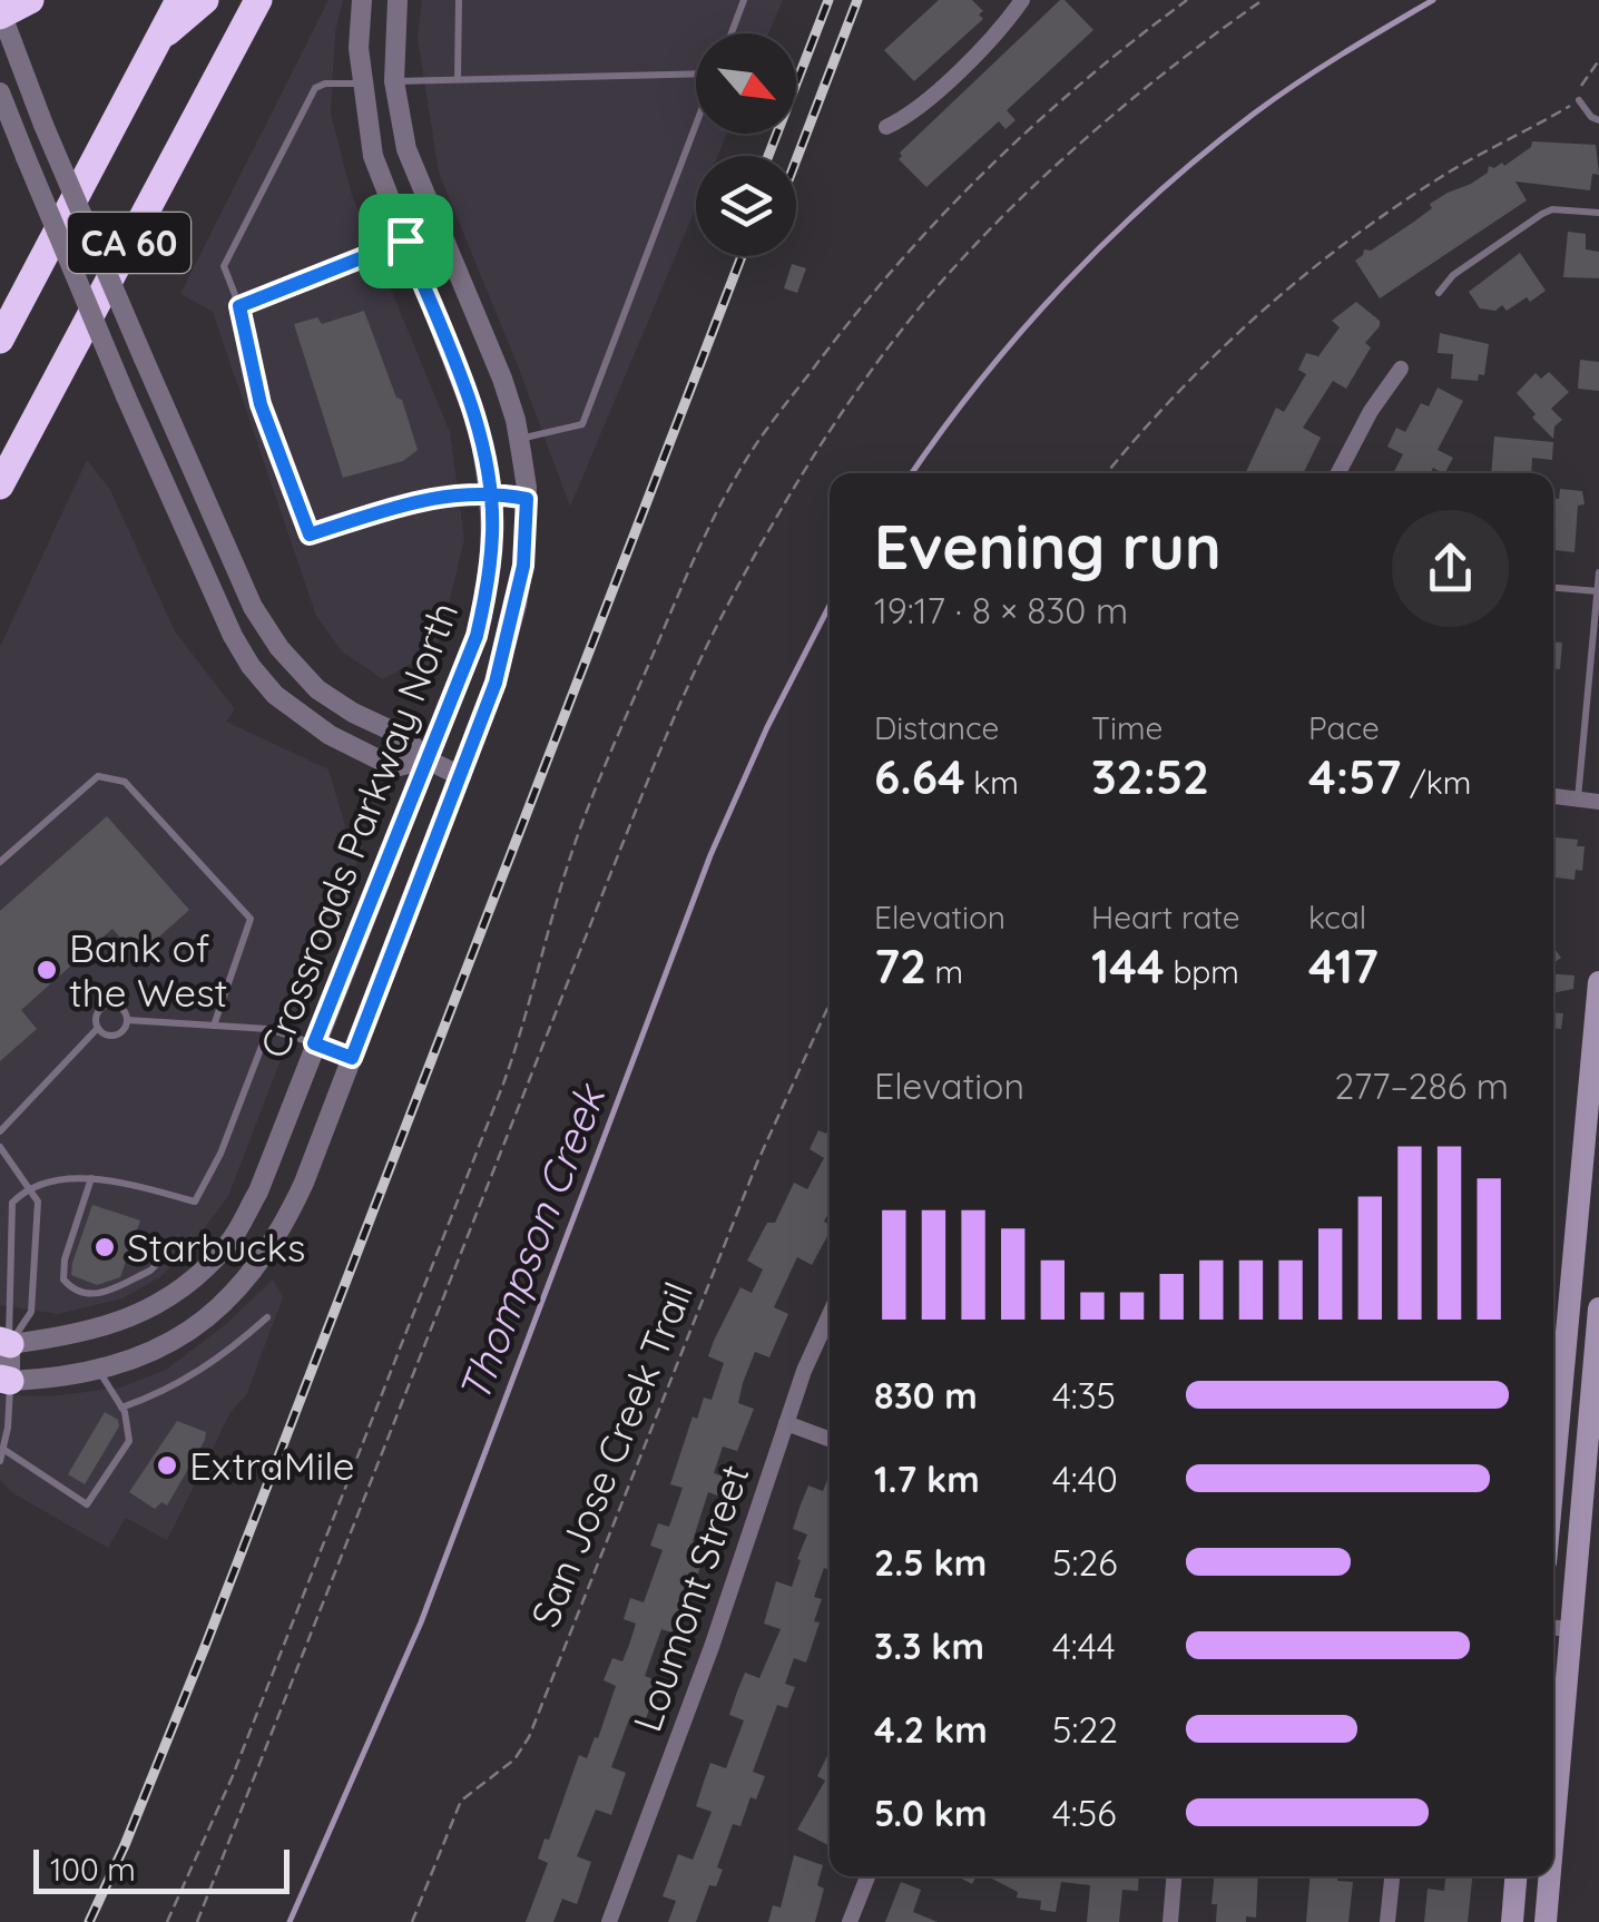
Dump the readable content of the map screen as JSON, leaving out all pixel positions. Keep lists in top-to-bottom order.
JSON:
{
  "streets": {
    "highway": ["CA 60"],
    "street": ["Crossroads Parkway North", "Loumont Street"],
    "path": ["San Jose Creek Trail"]
  },
  "water": ["Thompson Creek"],
  "places": ["Bank of the West", "Starbucks", "ExtraMile"],
  "scale_bar": "100 m",
  "north": "bottom right",
  "page": {
    "heading": ["Evening run", "19:17 · 8 × 830 m"],
    "stats": [
      ["Distance", "6.64 km"],
      ["Time", "32:52"],
      ["Pace", "4:57 /km"],
      ["Elevation", "72 m"],
      ["Heart rate", "144 bpm"],
      ["kcal", "417"]
    ],
    "chart": ["Elevation", "277–286 m"],
    "list": [
      {
        "name": "830 m",
        "note": "4:35"
      },
      {
        "name": "1.7 km",
        "note": "4:40"
      },
      {
        "name": "2.5 km",
        "note": "5:26"
      },
      {
        "name": "3.3 km",
        "note": "4:44"
      },
      {
        "name": "4.2 km",
        "note": "5:22"
      },
      {
        "name": "5.0 km",
        "note": "4:56"
      }
    ],
    "scale": "100 m"
  }
}
